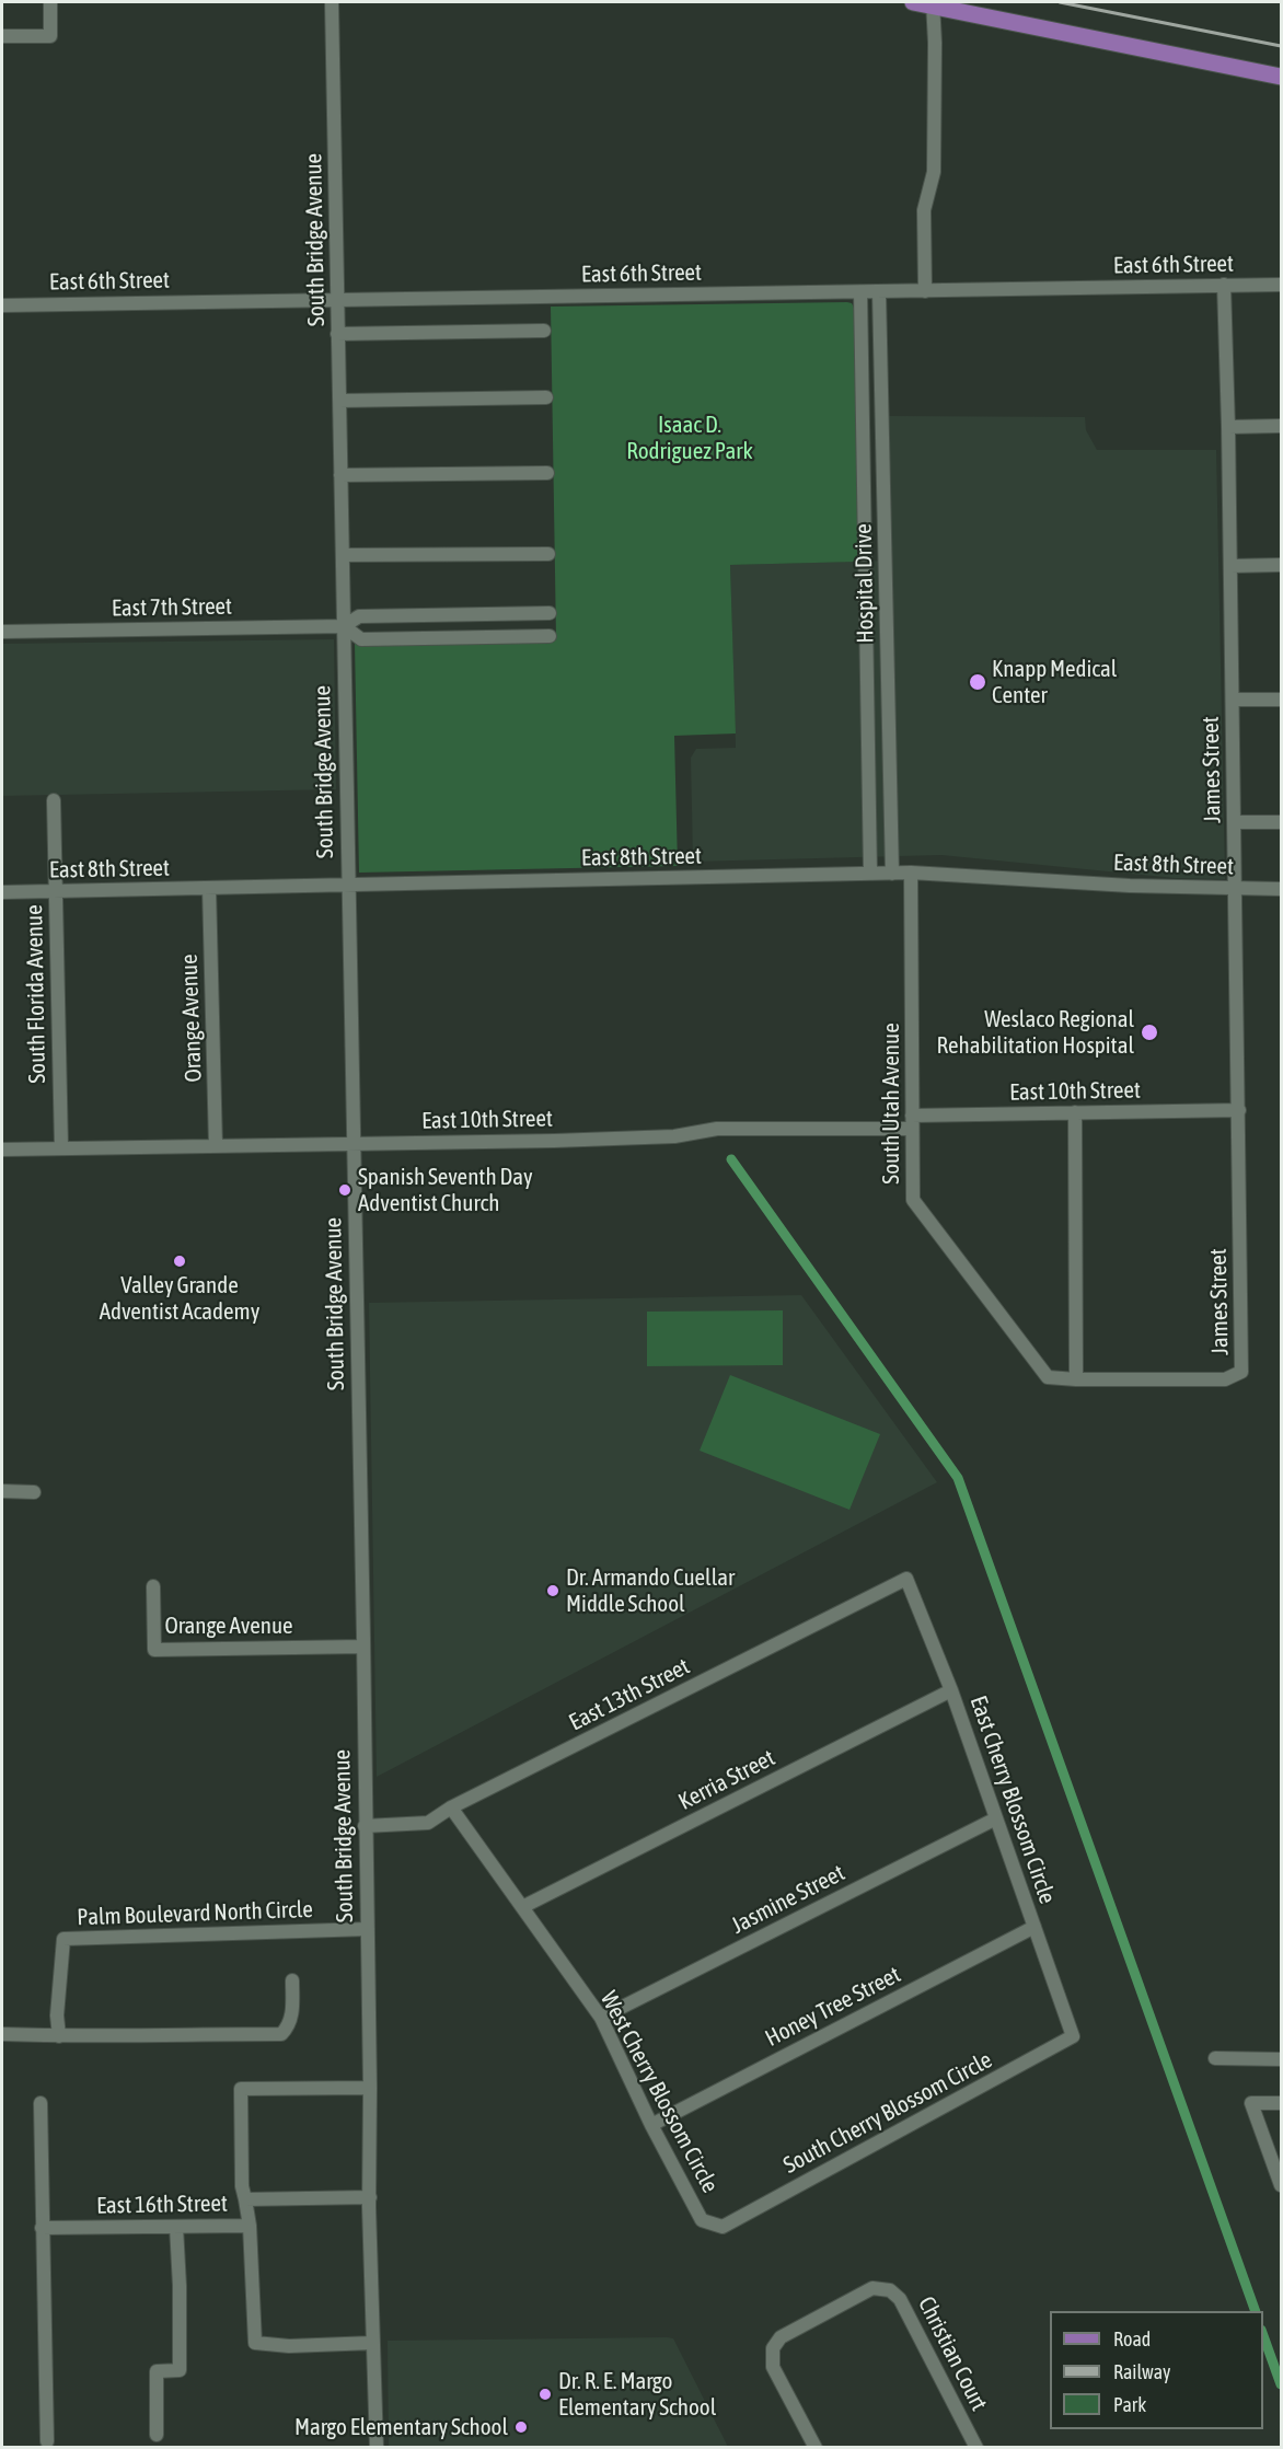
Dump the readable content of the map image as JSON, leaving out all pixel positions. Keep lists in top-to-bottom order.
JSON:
{
  "streets": {
    "street": [
      "South Bridge Avenue",
      "East 6th Street",
      "Hospital Drive",
      "East 7th Street",
      "James Street",
      "East 8th Street",
      "South Florida Avenue",
      "Orange Avenue",
      "East 10th Street",
      "South Utah Avenue",
      "East 13th Street",
      "Kerria Street",
      "East Cherry Blossom Circle",
      "Jasmine Street",
      "Palm Boulevard North Circle",
      "Honey Tree Street",
      "West Cherry Blossom Circle",
      "South Cherry Blossom Circle",
      "East 16th Street",
      "Christian Court"
    ]
  },
  "crossings": [
    ["South Bridge Avenue", "East 6th Street"],
    ["South Bridge Avenue", "East 7th Street"],
    ["South Bridge Avenue", "East 8th Street"],
    ["South Bridge Avenue", "Orange Avenue"],
    ["South Bridge Avenue", "East 10th Street"],
    ["South Bridge Avenue", "East 13th Street"],
    ["South Bridge Avenue", "Palm Boulevard North Circle"],
    ["South Bridge Avenue", "East 16th Street"],
    ["East 6th Street", "Hospital Drive"],
    ["East 6th Street", "James Street"],
    ["Hospital Drive", "East 8th Street"],
    ["James Street", "East 8th Street"],
    ["James Street", "East 10th Street"],
    ["James Street", "South Utah Avenue"],
    ["East 8th Street", "South Florida Avenue"],
    ["East 8th Street", "Orange Avenue"],
    ["East 8th Street", "South Utah Avenue"],
    ["South Florida Avenue", "East 10th Street"],
    ["Orange Avenue", "East 10th Street"],
    ["East 10th Street", "South Utah Avenue"],
    ["East 13th Street", "East Cherry Blossom Circle"],
    ["East 13th Street", "West Cherry Blossom Circle"],
    ["Kerria Street", "East Cherry Blossom Circle"],
    ["Kerria Street", "West Cherry Blossom Circle"],
    ["East Cherry Blossom Circle", "Jasmine Street"],
    ["East Cherry Blossom Circle", "Honey Tree Street"],
    ["East Cherry Blossom Circle", "South Cherry Blossom Circle"],
    ["Jasmine Street", "West Cherry Blossom Circle"],
    ["Honey Tree Street", "West Cherry Blossom Circle"],
    ["West Cherry Blossom Circle", "South Cherry Blossom Circle"]
  ],
  "parks": ["Isaac D. Rodriguez Park"],
  "places": [
    "Knapp Medical Center",
    "Weslaco Regional Rehabilitation Hospital",
    "Spanish Seventh Day Adventist Church",
    "Valley Grande Adventist Academy",
    "Dr. Armando Cuellar Middle School",
    "Dr. R. E. Margo Elementary School",
    "Margo Elementary School"
  ],
  "legend": ["Road", "Railway", "Park"]
}
